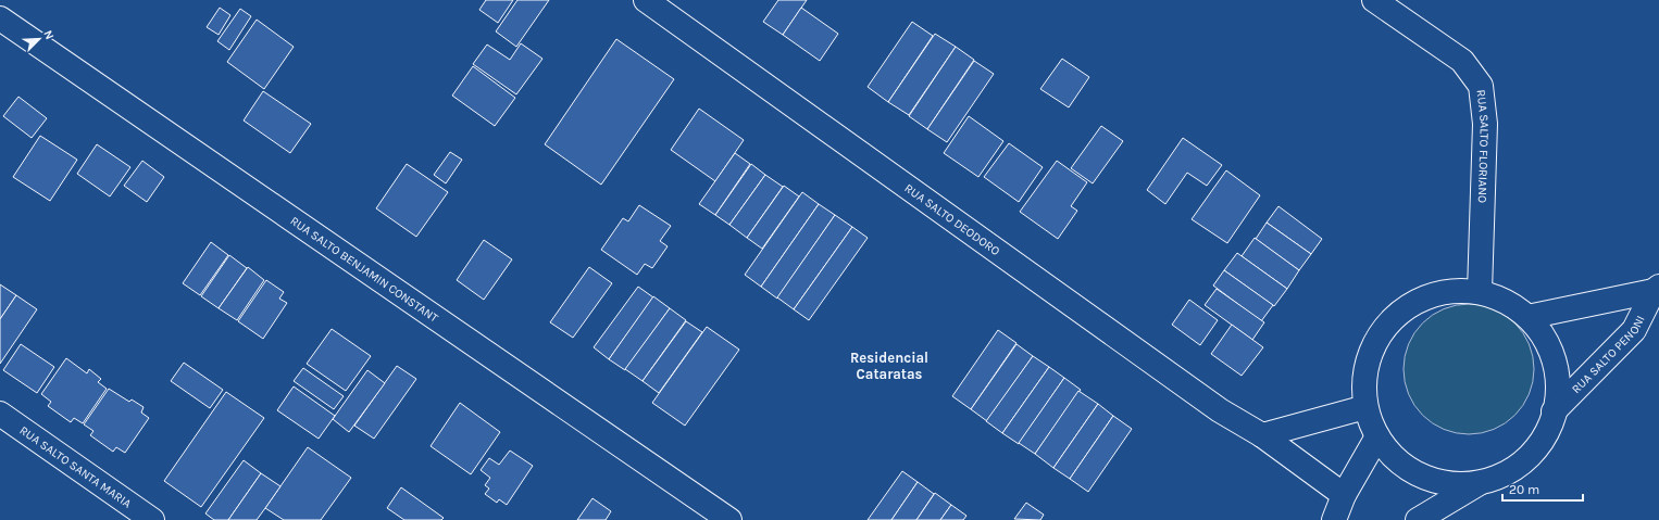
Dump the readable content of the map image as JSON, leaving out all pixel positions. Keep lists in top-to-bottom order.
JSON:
{
  "streets": {
    "street": [
      "RUA SALTO FLORIANO",
      "RUA SALTO DEODORO",
      "RUA SALTO BENJAMIN CONSTANT",
      "RUA SALTO PENONI",
      "RUA SALTO SANTA MARIA"
    ]
  },
  "districts": ["Residencial Cataratas"],
  "scale_bar": "20 m",
  "north": "top right"
}
